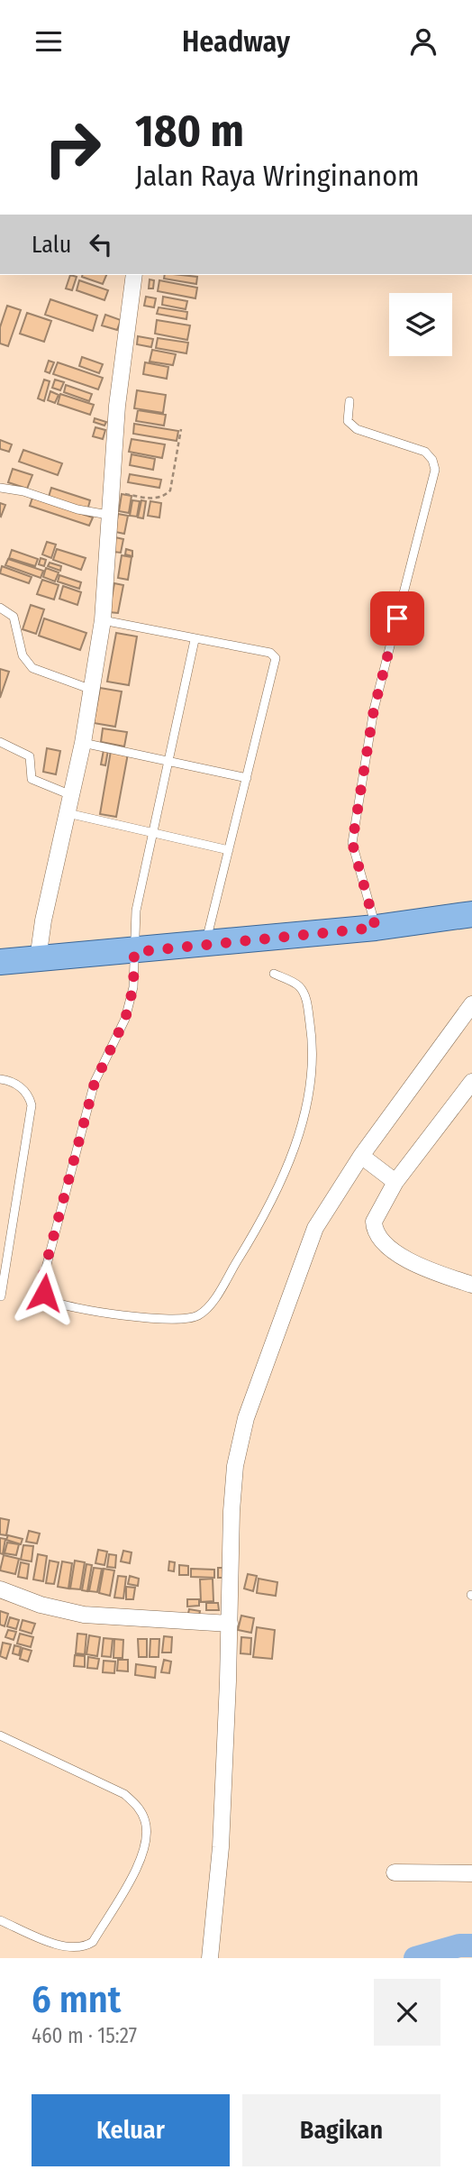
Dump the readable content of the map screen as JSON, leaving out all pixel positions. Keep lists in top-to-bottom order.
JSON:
{
  "page": {
    "header": "Headway",
    "turn": ["180 m", "Jalan Raya Wringinanom"],
    "then": "Lalu",
    "heading": ["6 mnt", "460 m · 15:27"],
    "buttons": ["Keluar", "Bagikan"]
  }
}
